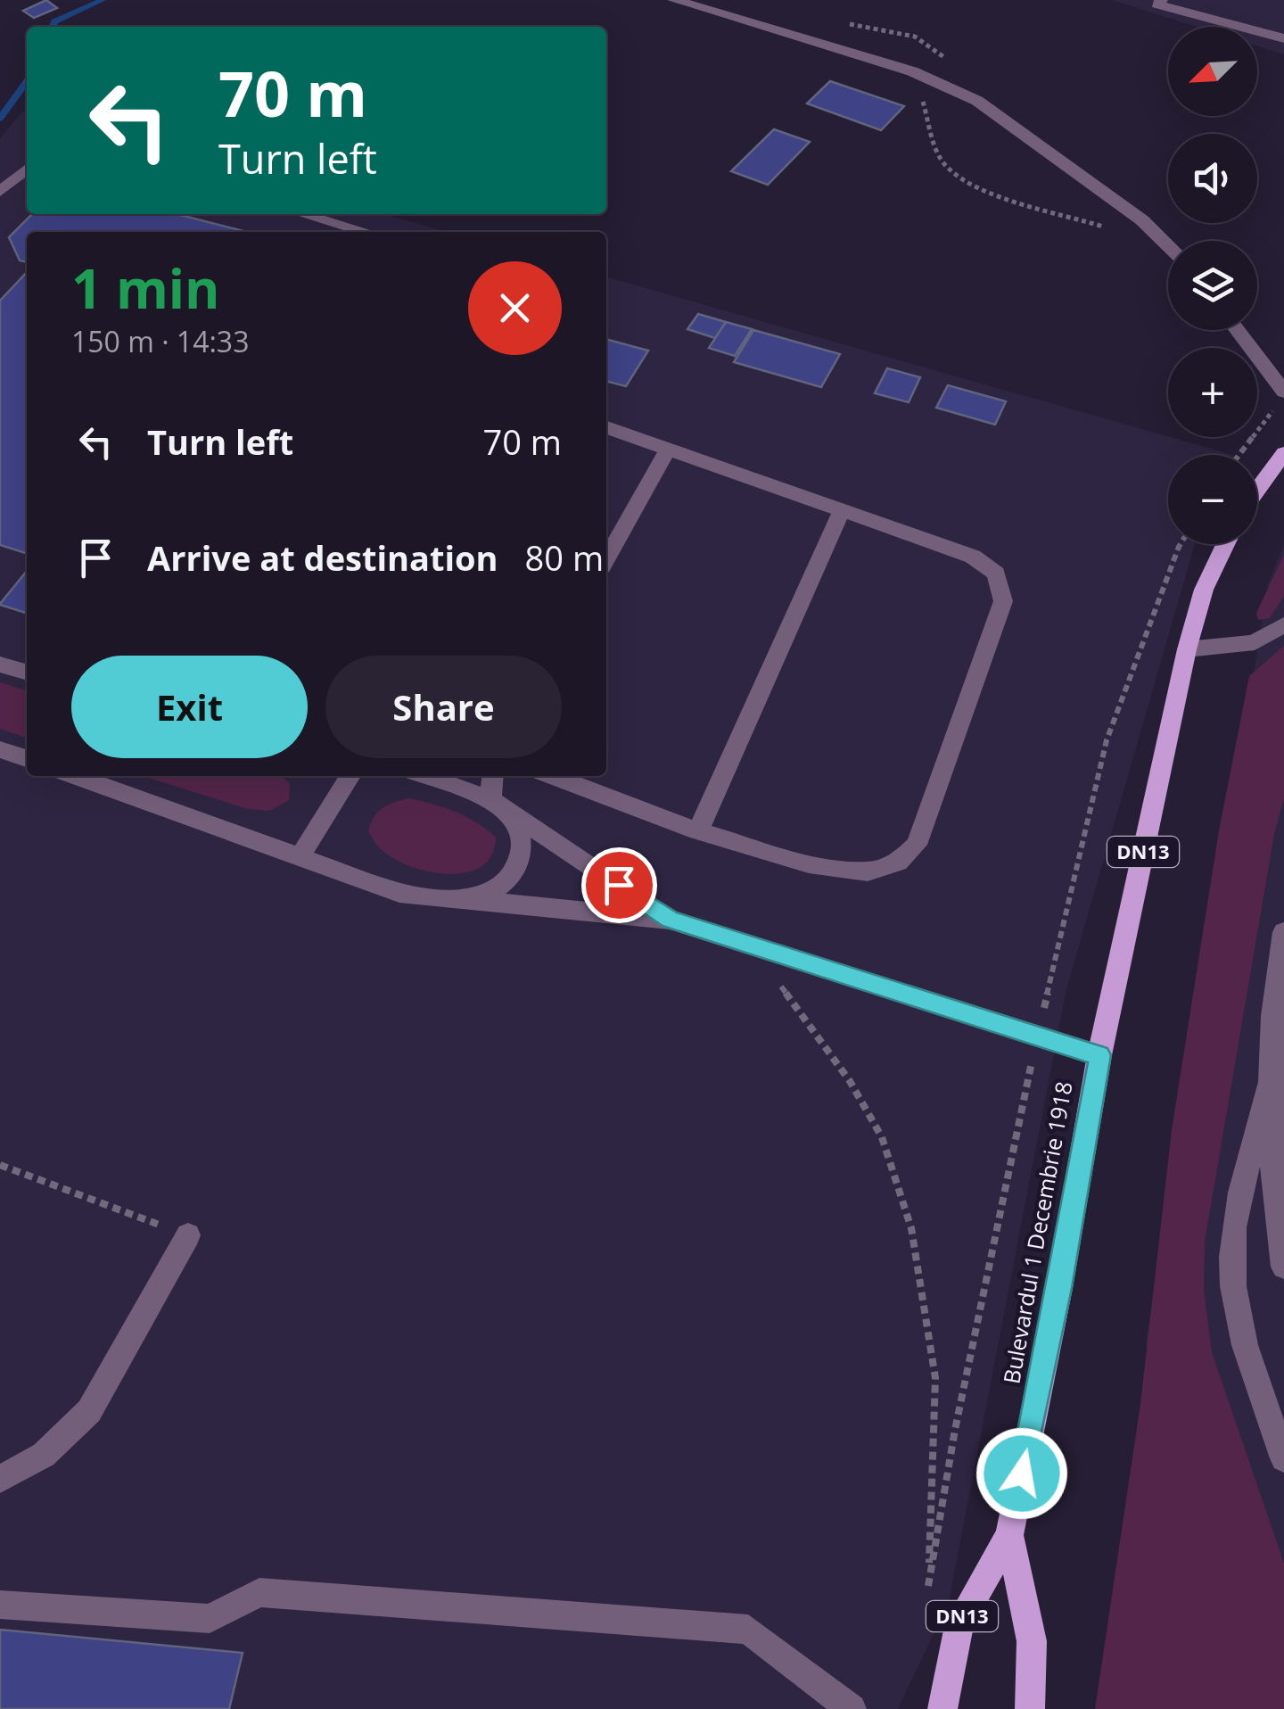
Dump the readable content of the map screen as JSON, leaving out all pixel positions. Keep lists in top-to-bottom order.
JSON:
{
  "streets": {
    "main road": ["DN13", "Bulevardul 1 Decembrie 1918"]
  },
  "north": "bottom left",
  "page": {
    "map_buttons": ["+", "−"],
    "turn": ["70 m", "Turn left"],
    "heading": ["1 min", "150 m · 14:33"],
    "list": [
      {
        "name": "Turn left",
        "value": "70 m"
      },
      {
        "name": "Arrive at destination",
        "value": "80 m"
      }
    ],
    "buttons": ["Exit", "Share"]
  }
}
